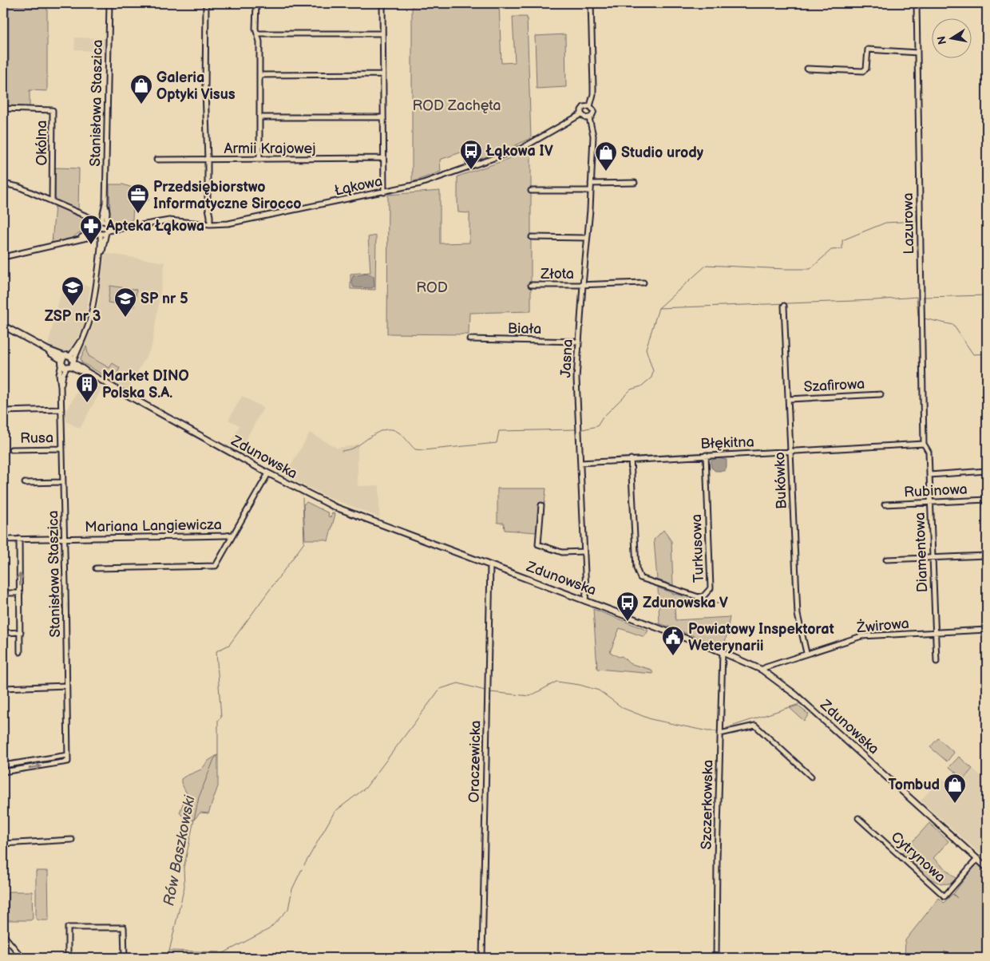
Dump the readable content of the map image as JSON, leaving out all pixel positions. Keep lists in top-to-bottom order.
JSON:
{
  "streets": {
    "main road": ["Zdunowska"],
    "street": [
      "Stanisława Staszica",
      "Okólna",
      "Armii Krajowej",
      "Łąkowa",
      "Lazurowa",
      "Złota",
      "Biała",
      "Jasna",
      "Szafirowa",
      "Rusa",
      "Błękitna",
      "Bukówko",
      "Rubinowa",
      "Mariana Langiewicza",
      "Turkusowa",
      "Diamentowa",
      "Żwirowa",
      "Oraczewicka",
      "Szczerkowska",
      "Cytrynowa"
    ]
  },
  "crossings": [
    ["Stanisława Staszica", "Łąkowa"],
    ["Stanisława Staszica", "Rusa"],
    ["Stanisława Staszica", "Zdunowska"],
    ["Stanisława Staszica", "Mariana Langiewicza"],
    ["Okólna", "Łąkowa"],
    ["Łąkowa", "Jasna"],
    ["Lazurowa", "Błękitna"],
    ["Lazurowa", "Diamentowa"],
    ["Złota", "Jasna"],
    ["Biała", "Jasna"],
    ["Jasna", "Błękitna"],
    ["Jasna", "Zdunowska"],
    ["Szafirowa", "Bukówko"],
    ["Błękitna", "Bukówko"],
    ["Błękitna", "Turkusowa"],
    ["Błękitna", "Diamentowa"],
    ["Zdunowska", "Mariana Langiewicza"],
    ["Zdunowska", "Żwirowa"],
    ["Zdunowska", "Oraczewicka"],
    ["Zdunowska", "Szczerkowska"],
    ["Zdunowska", "Cytrynowa"],
    ["Bukówko", "Żwirowa"],
    ["Rubinowa", "Diamentowa"],
    ["Diamentowa", "Żwirowa"]
  ],
  "water": ["Rów Baszkowski"],
  "parks": ["ROD Zachęta", "ROD"],
  "places": {
    "shop": ["Galeria Optyki Visus", "Studio urody", "Tombud"],
    "bus stop": ["Łąkowa IV", "Zdunowska V"],
    "office": ["Przedsiębiorstwo Informatyczne Sirocco"],
    "pharmacy": ["Apteka Łąkowa"],
    "school or university": ["ZSP nr 3", "SP nr 5"],
    "building": ["Market DINO Polska S.A."],
    "public building": ["Powiatowy Inspektorat Weterynarii"]
  },
  "north": "left"
}
